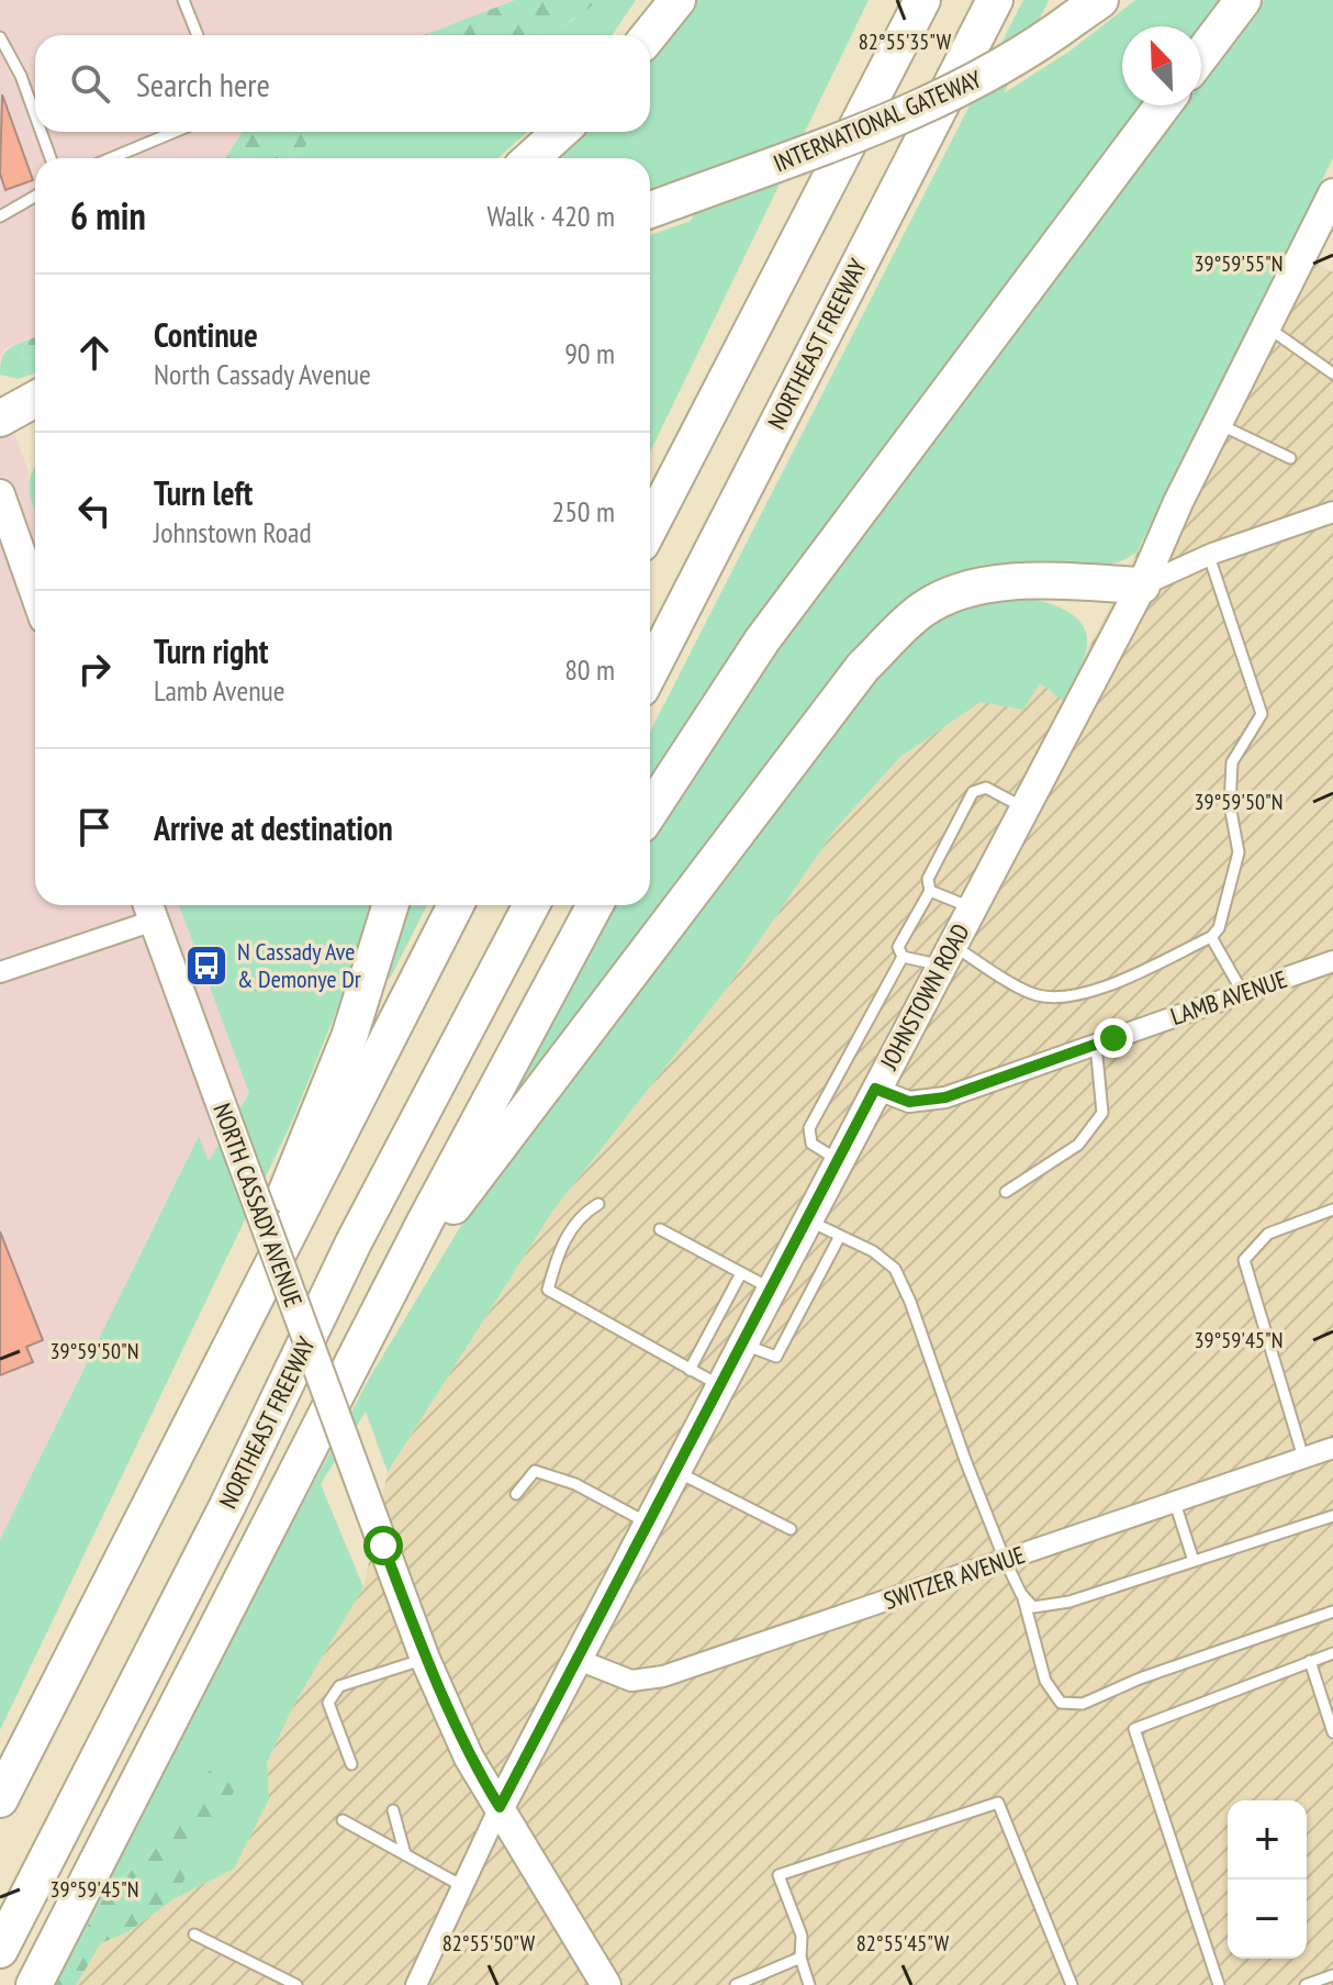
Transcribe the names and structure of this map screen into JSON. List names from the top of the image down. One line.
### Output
{"streets":{"highway":["INTERNATIONAL GATEWAY","NORTHEAST FREEWAY"],"main road":["JOHNSTOWN ROAD","NORTH CASSADY AVENUE"],"street":["LAMB AVENUE","SWITZER AVENUE"]},"crossings":[["JOHNSTOWN ROAD","LAMB AVENUE"],["JOHNSTOWN ROAD","NORTH CASSADY AVENUE"],["JOHNSTOWN ROAD","SWITZER AVENUE"]],"places":{"bus stop":["N Cassady Ave & Demonye Dr"]},"north":"top left","page":{"search":"Search here","heading":["6 min","Walk · 420 m"],"list":[["Continue","North Cassady Avenue","90 m"],["Turn left","Johnstown Road","250 m"],["Turn right","Lamb Avenue","80 m"],"Arrive at destination"],"map_buttons":["+","−"]},"coordinates":["82°55'35\"W","39°59'55\"N","39°59'50\"N","39°59'45\"N","82°55'50\"W","82°55'45\"W"]}
